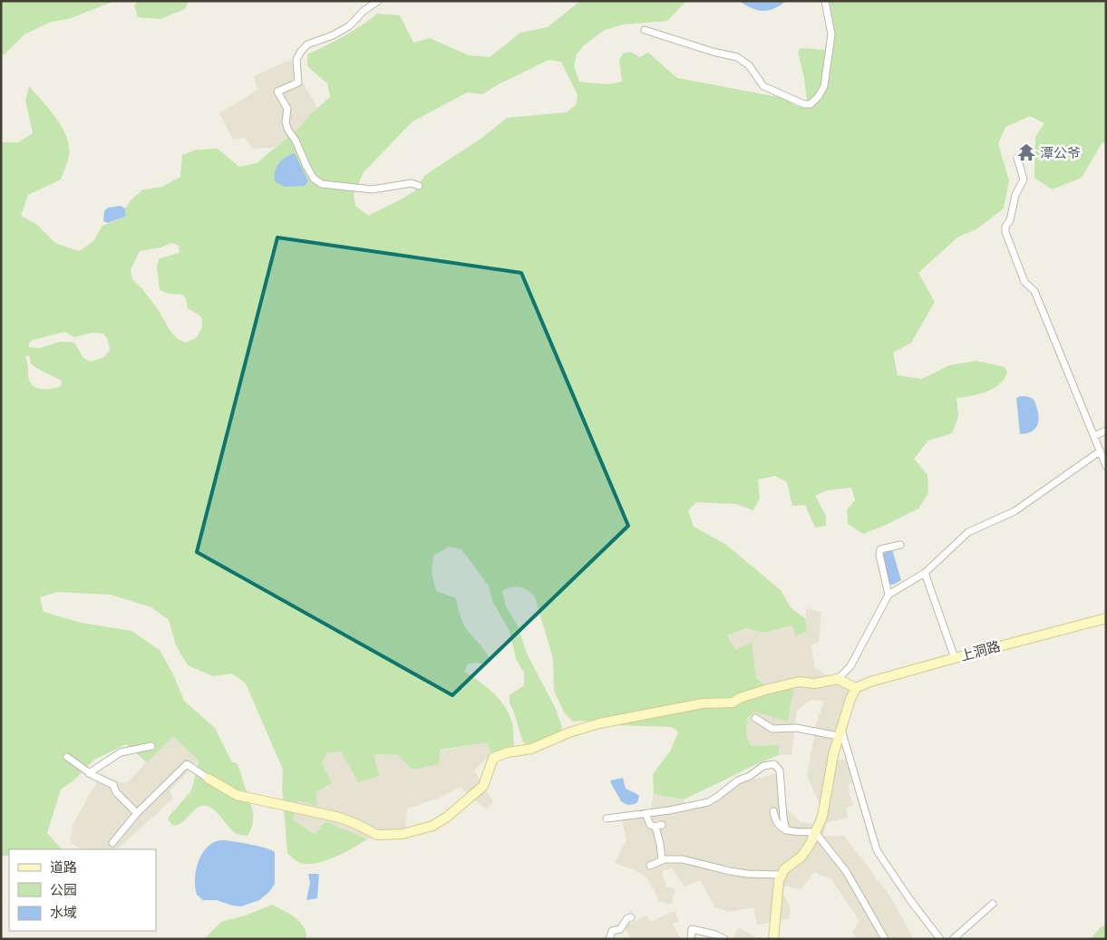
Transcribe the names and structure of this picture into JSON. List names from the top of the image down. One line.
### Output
{"streets":{"street":["上洞路"]},"places":{"temple":["潭公爷"]},"legend":["道路","公园","水域"]}
